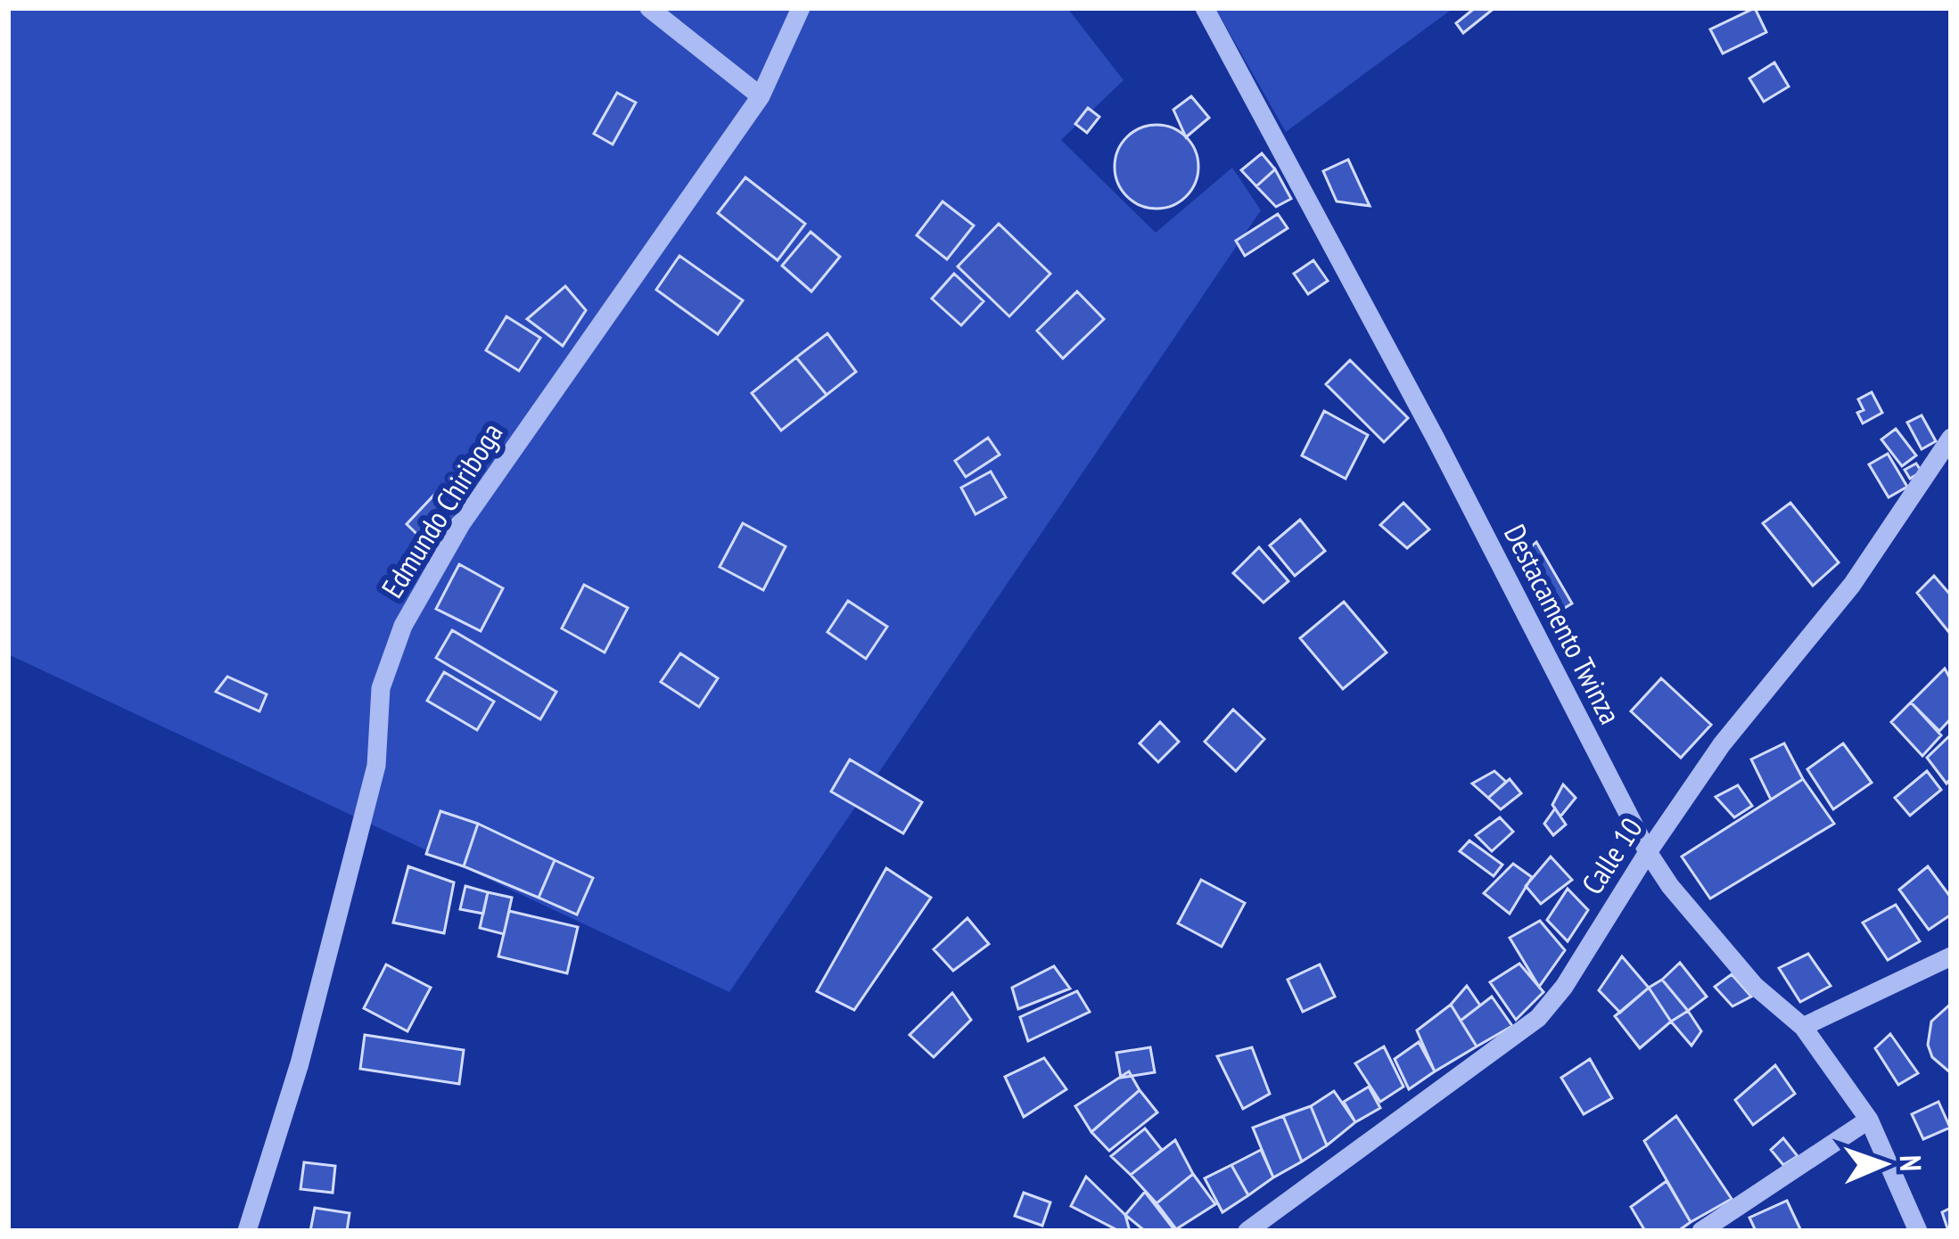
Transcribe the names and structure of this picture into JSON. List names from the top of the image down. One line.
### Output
{"streets":{"street":["Edmundo Chiriboga","Destacamento Twinza","Calle 10"]},"crossings":[["Destacamento Twinza","Calle 10"]],"north":"right"}
